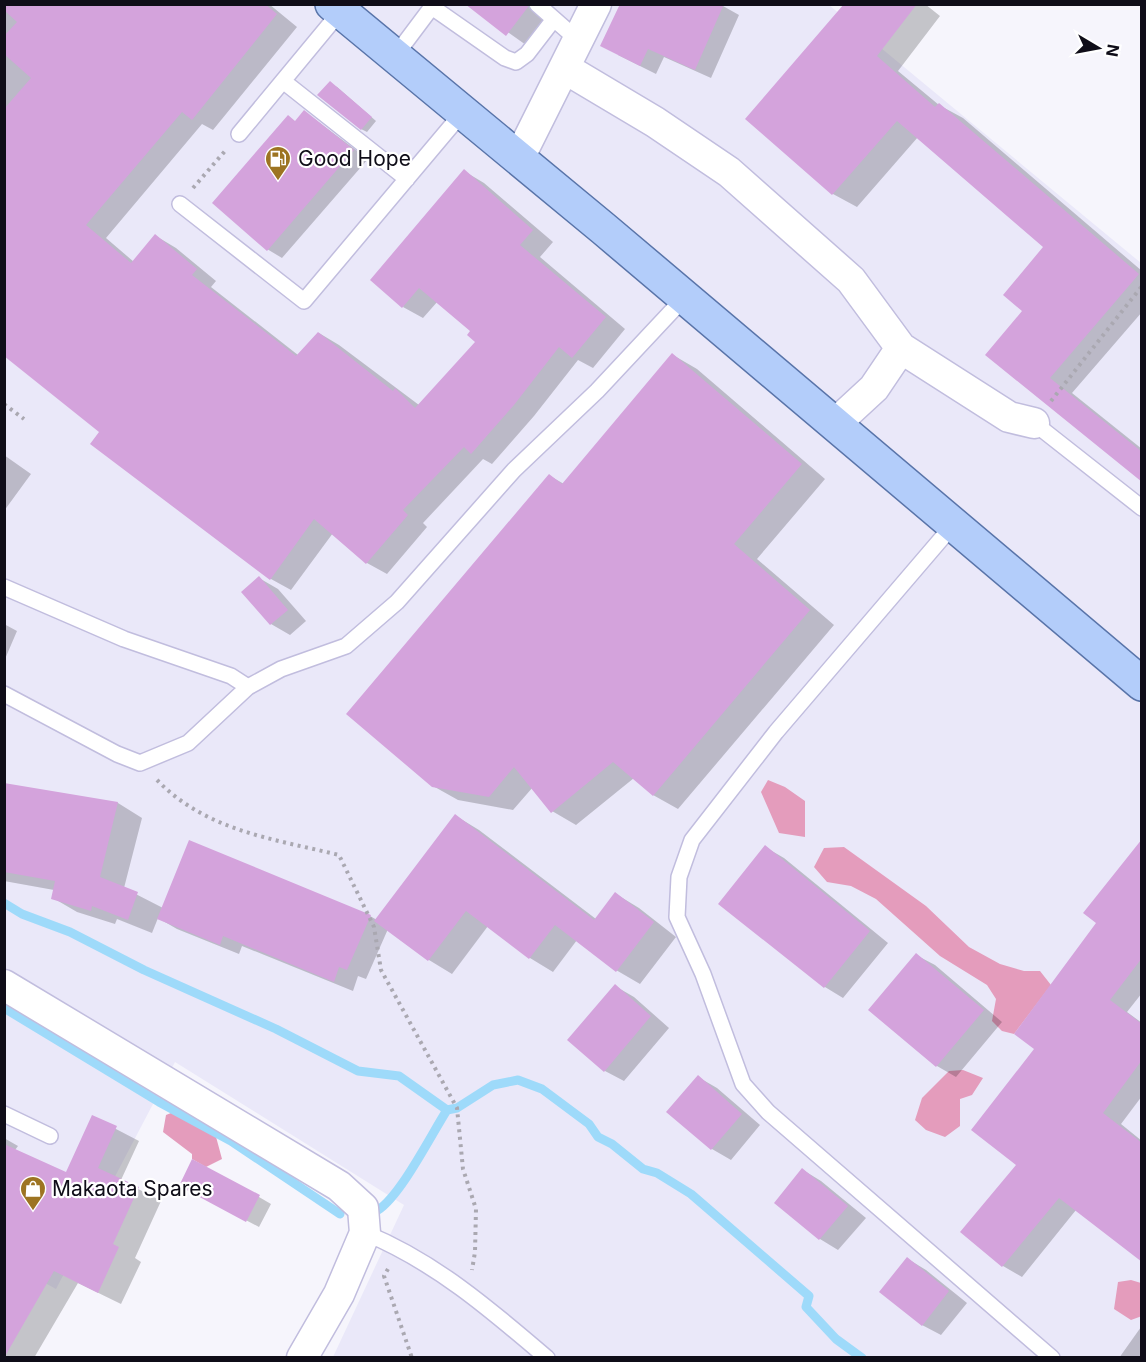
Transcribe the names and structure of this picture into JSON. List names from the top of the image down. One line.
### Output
{"places":{"fuel station":["Good Hope"],"shop":["Makaota Spares"]},"north":"right"}
